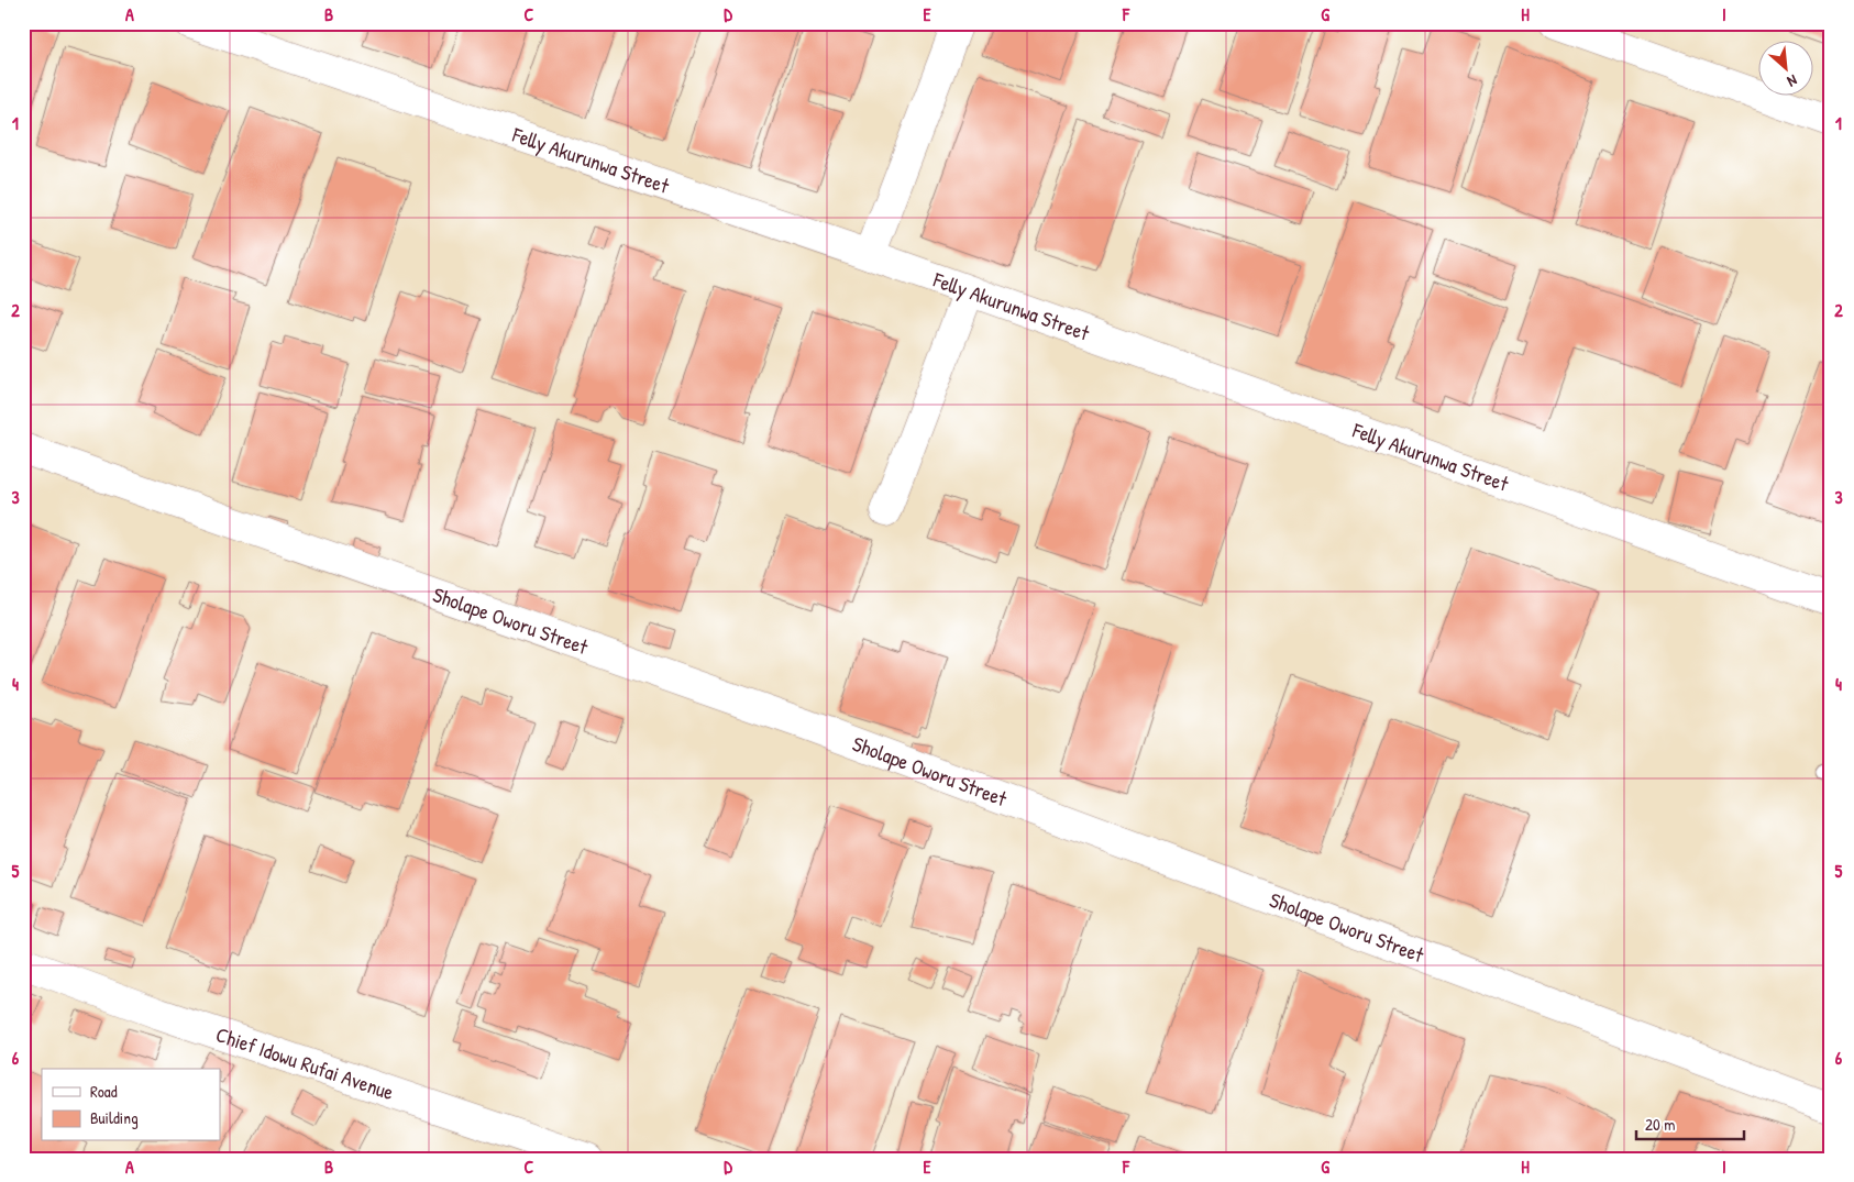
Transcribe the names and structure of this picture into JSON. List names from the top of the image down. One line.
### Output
{"streets":{"street":["Felly Akurunwa Street","Sholape Oworu Street","Chief Idowu Rufai Avenue"]},"legend":["Road","Building"],"scale_bar":"20 m","north":"bottom right","grid":{"columns":["A","B","C","D","E","F","G","H","I"],"rows":["1","2","3","4","5","6"]}}
